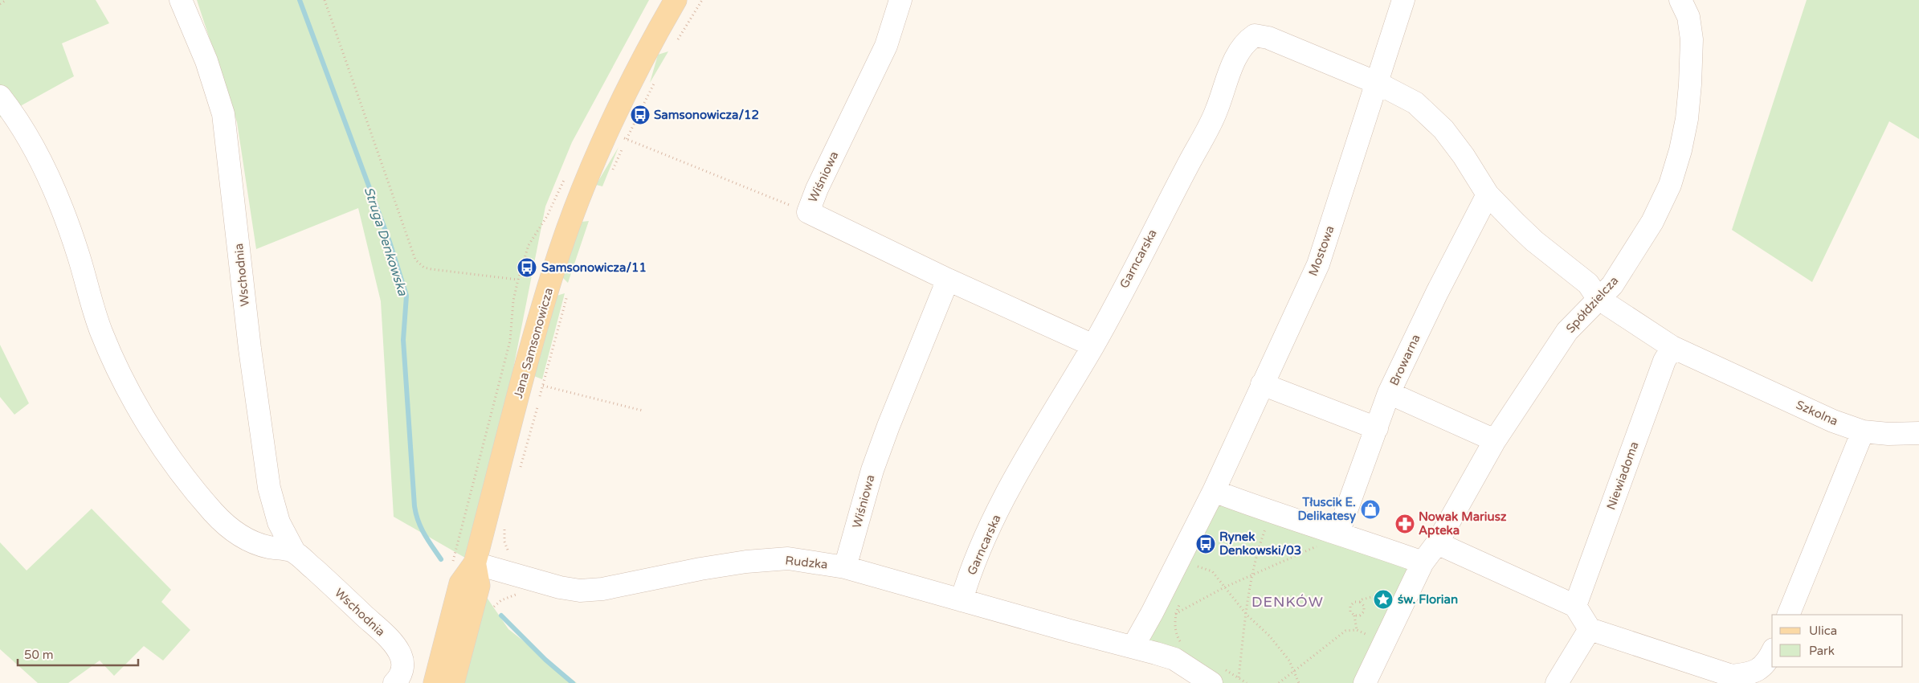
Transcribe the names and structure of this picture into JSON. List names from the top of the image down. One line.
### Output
{"streets":{"main road":["Jana Samsonowicza"],"street":["Wiśniowa","Mostowa","Garncarska","Wschodnia","Spółdzielcza","Browarna","Szkolna","Niewiadoma","Rudzka"]},"crossings":[["Wiśniowa","Garncarska"],["Wiśniowa","Rudzka"],["Mostowa","Garncarska"],["Mostowa","Rudzka"],["Garncarska","Rudzka"],["Spółdzielcza","Szkolna"],["Jana Samsonowicza","Rudzka"],["Szkolna","Niewiadoma"]],"districts":["DENKÓW"],"water":["Struga Denkowska"],"places":{"bus stop":["Samsonowicza/12","Samsonowicza/11","Rynek Denkowski/03"],"shop":["Tłuscik E. Delikatesy"],"pharmacy":["Nowak Mariusz Apteka"],"place":["św. Florian"]},"legend":["Ulica","Park"],"scale_bar":"50 m"}
